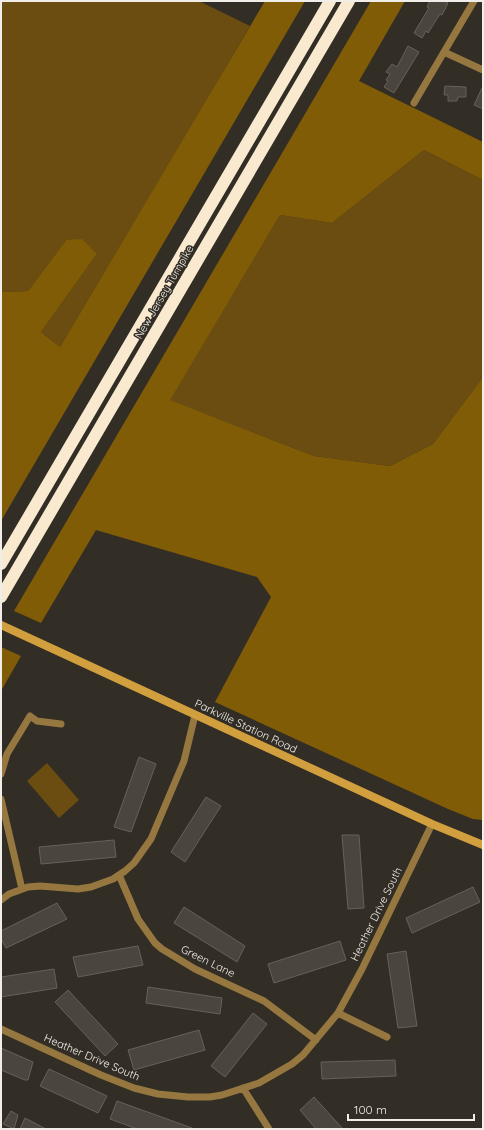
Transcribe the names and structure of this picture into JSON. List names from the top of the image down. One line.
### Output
{"streets":{"highway":["New Jersey Turnpike"],"main road":["Parkville Station Road"],"street":["Heather Drive South","Green Lane"]},"crossings":[["Parkville Station Road","Heather Drive South"],["Heather Drive South","Green Lane"]],"scale_bar":"100 m"}
